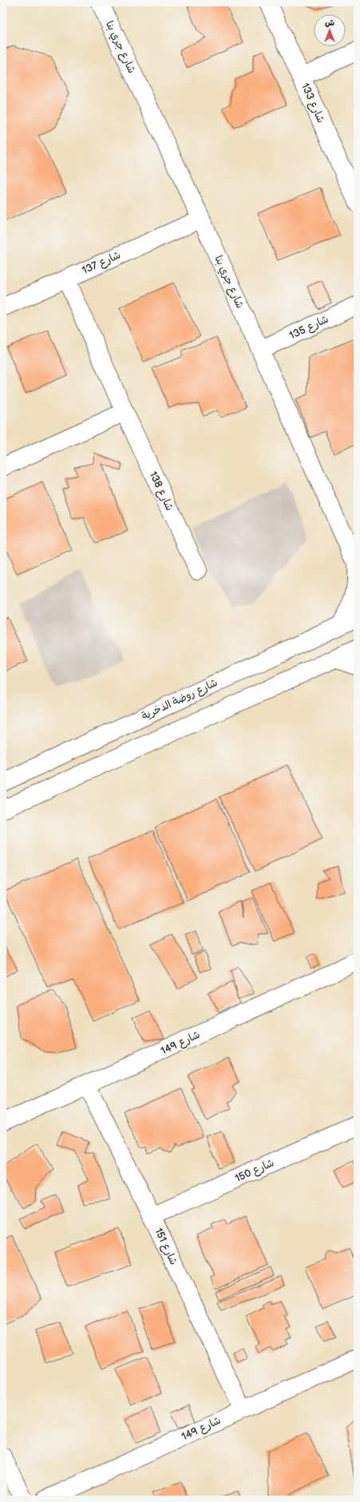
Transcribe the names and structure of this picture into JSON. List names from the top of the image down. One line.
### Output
{"streets":{"street":["شارع جري بنا","شارع 133","شارع 137","شارع 135","شارع 138","شارع روضة الذخرية","شارع 149","شارع 150","شارع 151"]},"crossings":[["شارع جري بنا","شارع 137"],["شارع جري بنا","شارع 135"],["شارع جري بنا","شارع روضة الذخرية"],["شارع 137","شارع 138"],["شارع 149","شارع 151"],["شارع 150","شارع 151"]],"north":"top"}
